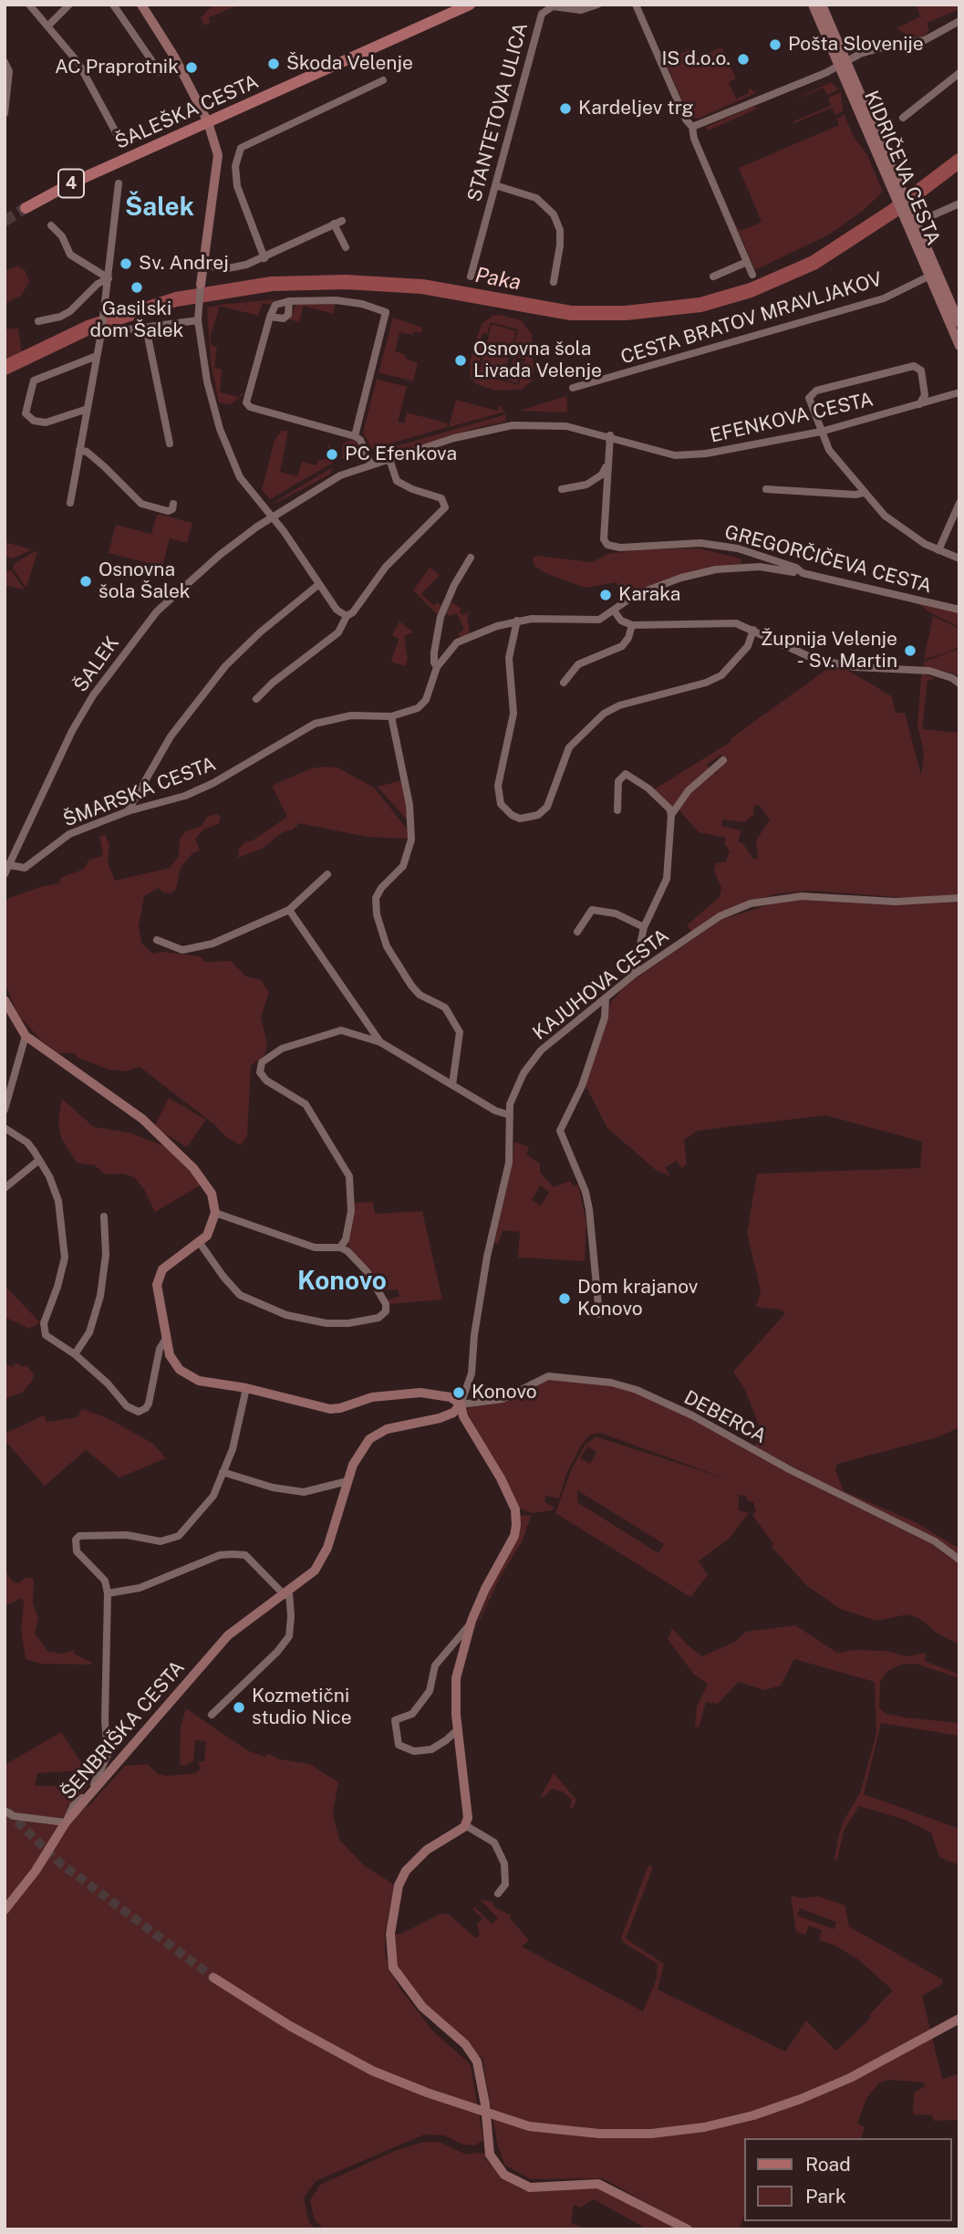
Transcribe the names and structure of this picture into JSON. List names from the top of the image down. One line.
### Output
{"streets":{"main road":["ŠALEŠKA CESTA","4"],"street":["STANTETOVA ULICA","KIDRIČEVA CESTA","CESTA BRATOV MRAVLJAKOV","EFENKOVA CESTA","GREGORČIČEVA CESTA","ŠALEK","ŠMARSKA CESTA","KAJUHOVA CESTA","DEBERCA","ŠENBRIŠKA CESTA"]},"crossings":[["KIDRIČEVA CESTA","CESTA BRATOV MRAVLJAKOV"],["EFENKOVA CESTA","GREGORČIČEVA CESTA"],["EFENKOVA CESTA","ŠALEK"],["GREGORČIČEVA CESTA","ŠMARSKA CESTA"],["ŠALEK","ŠMARSKA CESTA"],["KAJUHOVA CESTA","DEBERCA"],["KAJUHOVA CESTA","ŠENBRIŠKA CESTA"],["DEBERCA","ŠENBRIŠKA CESTA"]],"districts":["Šalek","Konovo"],"water":["Paka"],"places":["Pošta Slovenije","IS d.o.o.","Škoda Velenje","AC Praprotnik","Kardeljev trg","Sv. Andrej","Gasilski dom Šalek","Osnovna šola Livada Velenje","PC Efenkova","Osnovna šola Šalek","Karaka","Župnija Velenje - Sv. Martin","Dom krajanov Konovo","Konovo","Kozmetični studio Nice"],"legend":["Road","Park"]}
